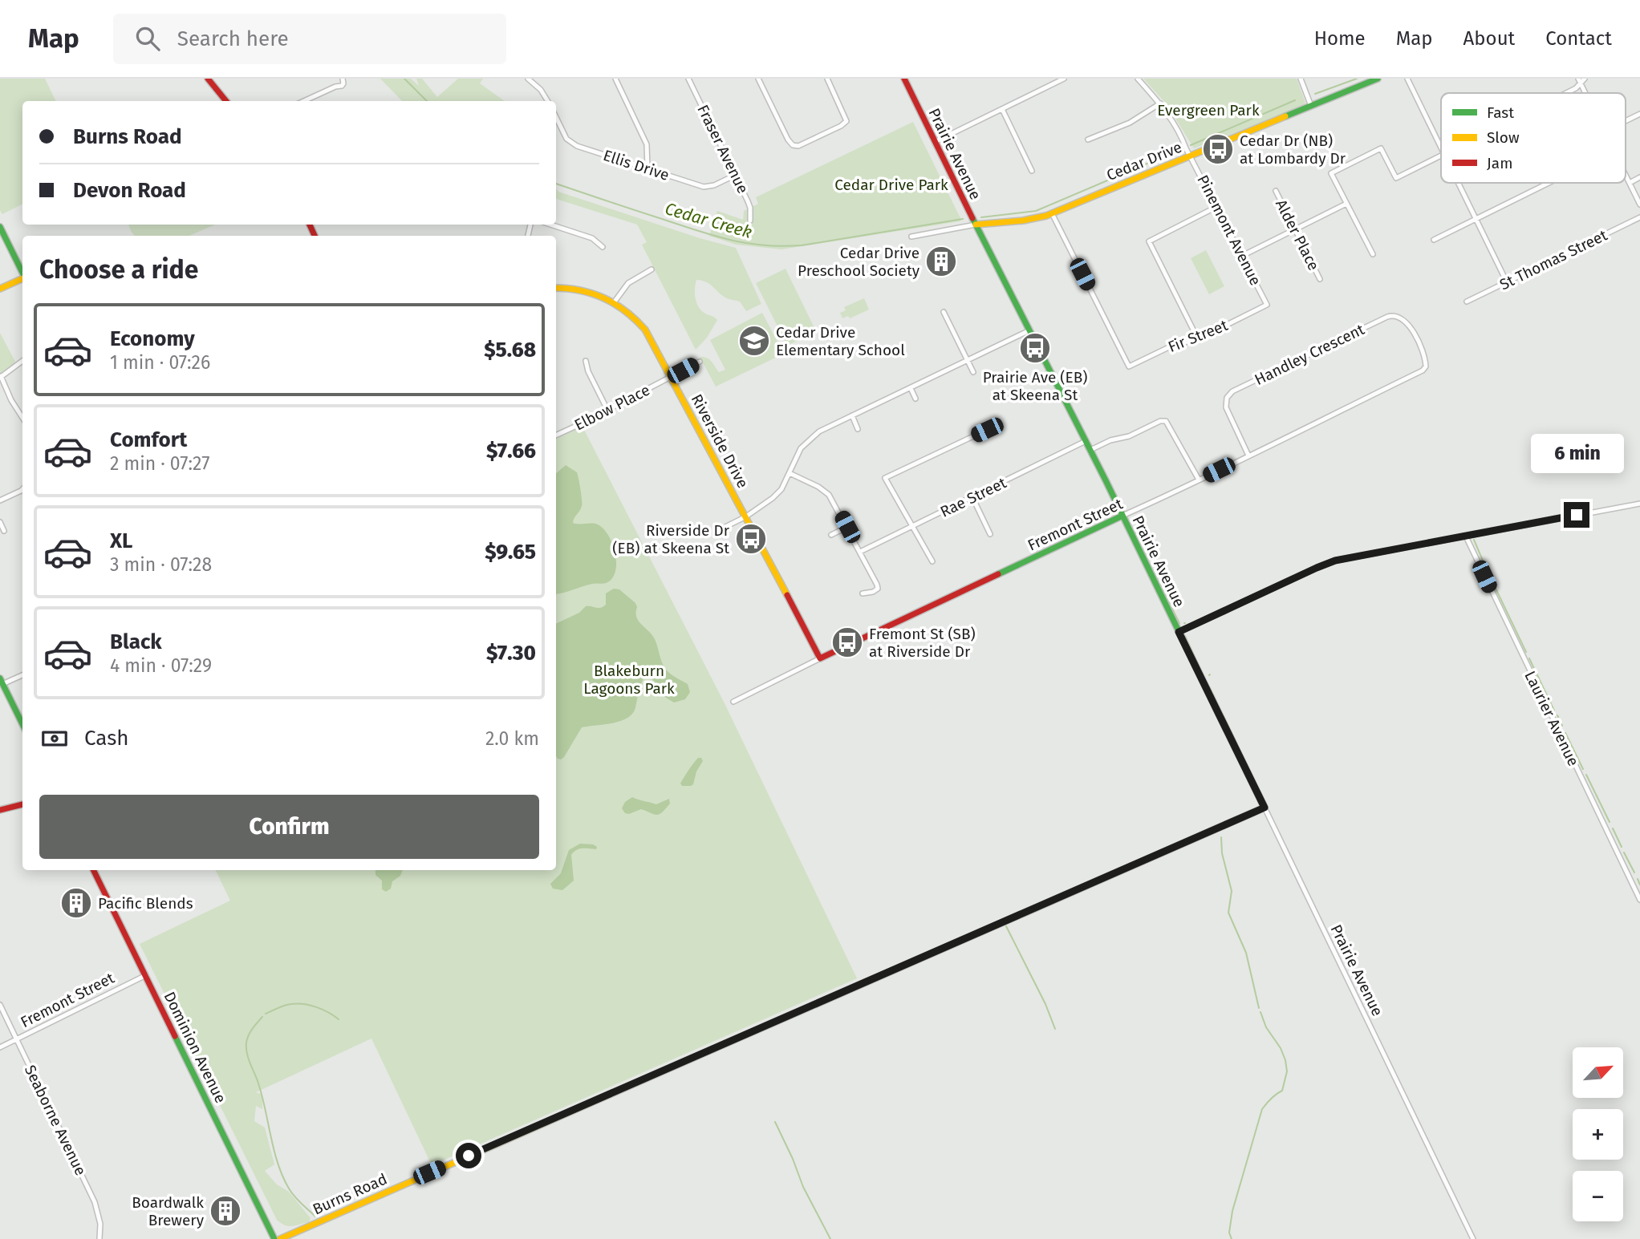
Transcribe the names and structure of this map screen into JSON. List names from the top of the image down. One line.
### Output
{"streets":{"street":["Fraser Avenue","Prairie Avenue","Cedar Drive","Ellis Drive","Pinemont Avenue","Alder Place","St Thomas Street","Fir Street","Handley Crescent","Elbow Place","Riverside Drive","Rae Street","Fremont Street","Laurier Avenue","Dominion Avenue","Seaborne Avenue","Burns Road"]},"crossings":[["Fraser Avenue","Ellis Drive"],["Prairie Avenue","Cedar Drive"],["Prairie Avenue","Rae Street"],["Prairie Avenue","Fremont Street"],["Prairie Avenue","Burns Road"],["Cedar Drive","Pinemont Avenue"],["Cedar Drive","Fir Street"],["Pinemont Avenue","Fir Street"],["Handley Crescent","Fremont Street"],["Elbow Place","Riverside Drive"],["Riverside Drive","Fremont Street"],["Fremont Street","Dominion Avenue"],["Fremont Street","Seaborne Avenue"]],"water":["Cedar Creek"],"parks":["Evergreen Park","Cedar Drive Park","Blakeburn Lagoons Park"],"places":{"bus stop":["Cedar Dr (NB) at Lombardy Dr","Prairie Ave (EB) at Skeena St","Riverside Dr (EB) at Skeena St","Fremont St (SB) at Riverside Dr"],"building":["Cedar Drive Preschool Society","Pacific Blends","Boardwalk Brewery"],"school or university":["Cedar Drive Elementary School"]},"legend":["Fast","Slow","Jam"],"north":"top right","page":{"header":"Map","search":"Search here","nav":["Home","Map","About","Contact"],"banner":["Burns Road","Devon Road"],"heading":"Choose a ride","list":[{"name":"Economy","note":"1 min · 07:26","value":"$5.68"},{"name":"Comfort","note":"2 min · 07:27","value":"$7.66"},{"name":"XL","note":"3 min · 07:28","value":"$9.65"},{"name":"Black","note":"4 min · 07:29","value":"$7.30"}],"bubble":"6 min","pay":["Cash","2.0 km"],"buttons":"Confirm","map_buttons":["+","−"]}}
